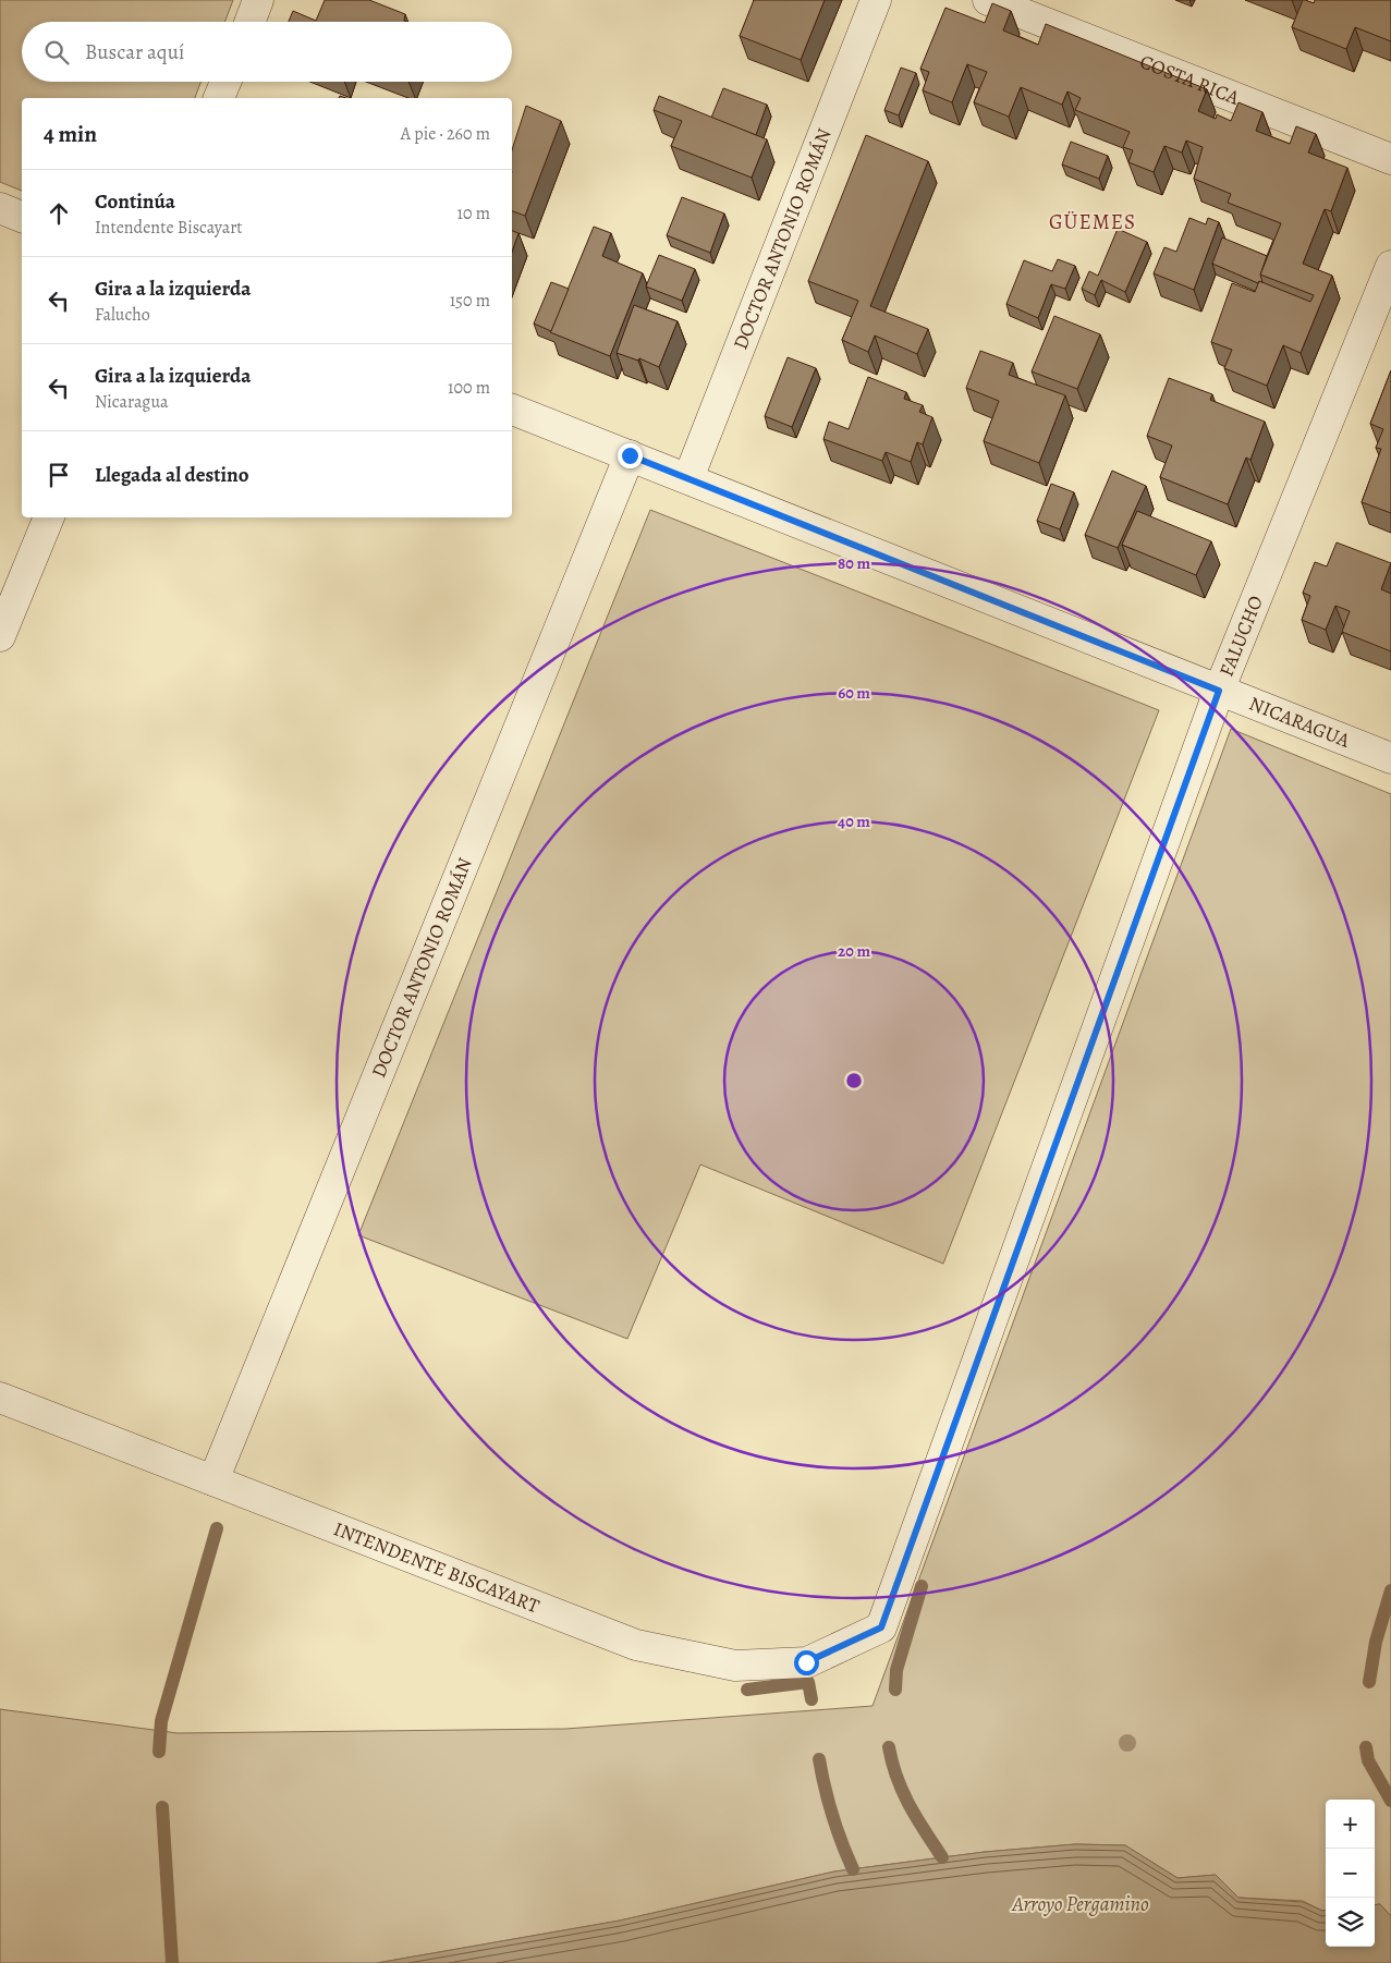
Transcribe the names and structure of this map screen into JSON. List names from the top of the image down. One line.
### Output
{"streets":{"street":["COSTA RICA","DOCTOR ANTONIO ROMÁN","FALUCHO","NICARAGUA","INTENDENTE BISCAYART"]},"crossings":[["DOCTOR ANTONIO ROMÁN","NICARAGUA"],["DOCTOR ANTONIO ROMÁN","INTENDENTE BISCAYART"],["FALUCHO","NICARAGUA"],["FALUCHO","INTENDENTE BISCAYART"]],"districts":["GÜEMES"],"water":["Arroyo Pergamino"],"page":{"search":"Buscar aquí","heading":["4 min","A pie · 260 m"],"list":[["Continúa","Intendente Biscayart","10 m"],["Gira a la izquierda","Falucho","150 m"],["Gira a la izquierda","Nicaragua","100 m"],"Llegada al destino"],"map_buttons":["+","−"]},"rings":["80 m","60 m","40 m","20 m"]}
